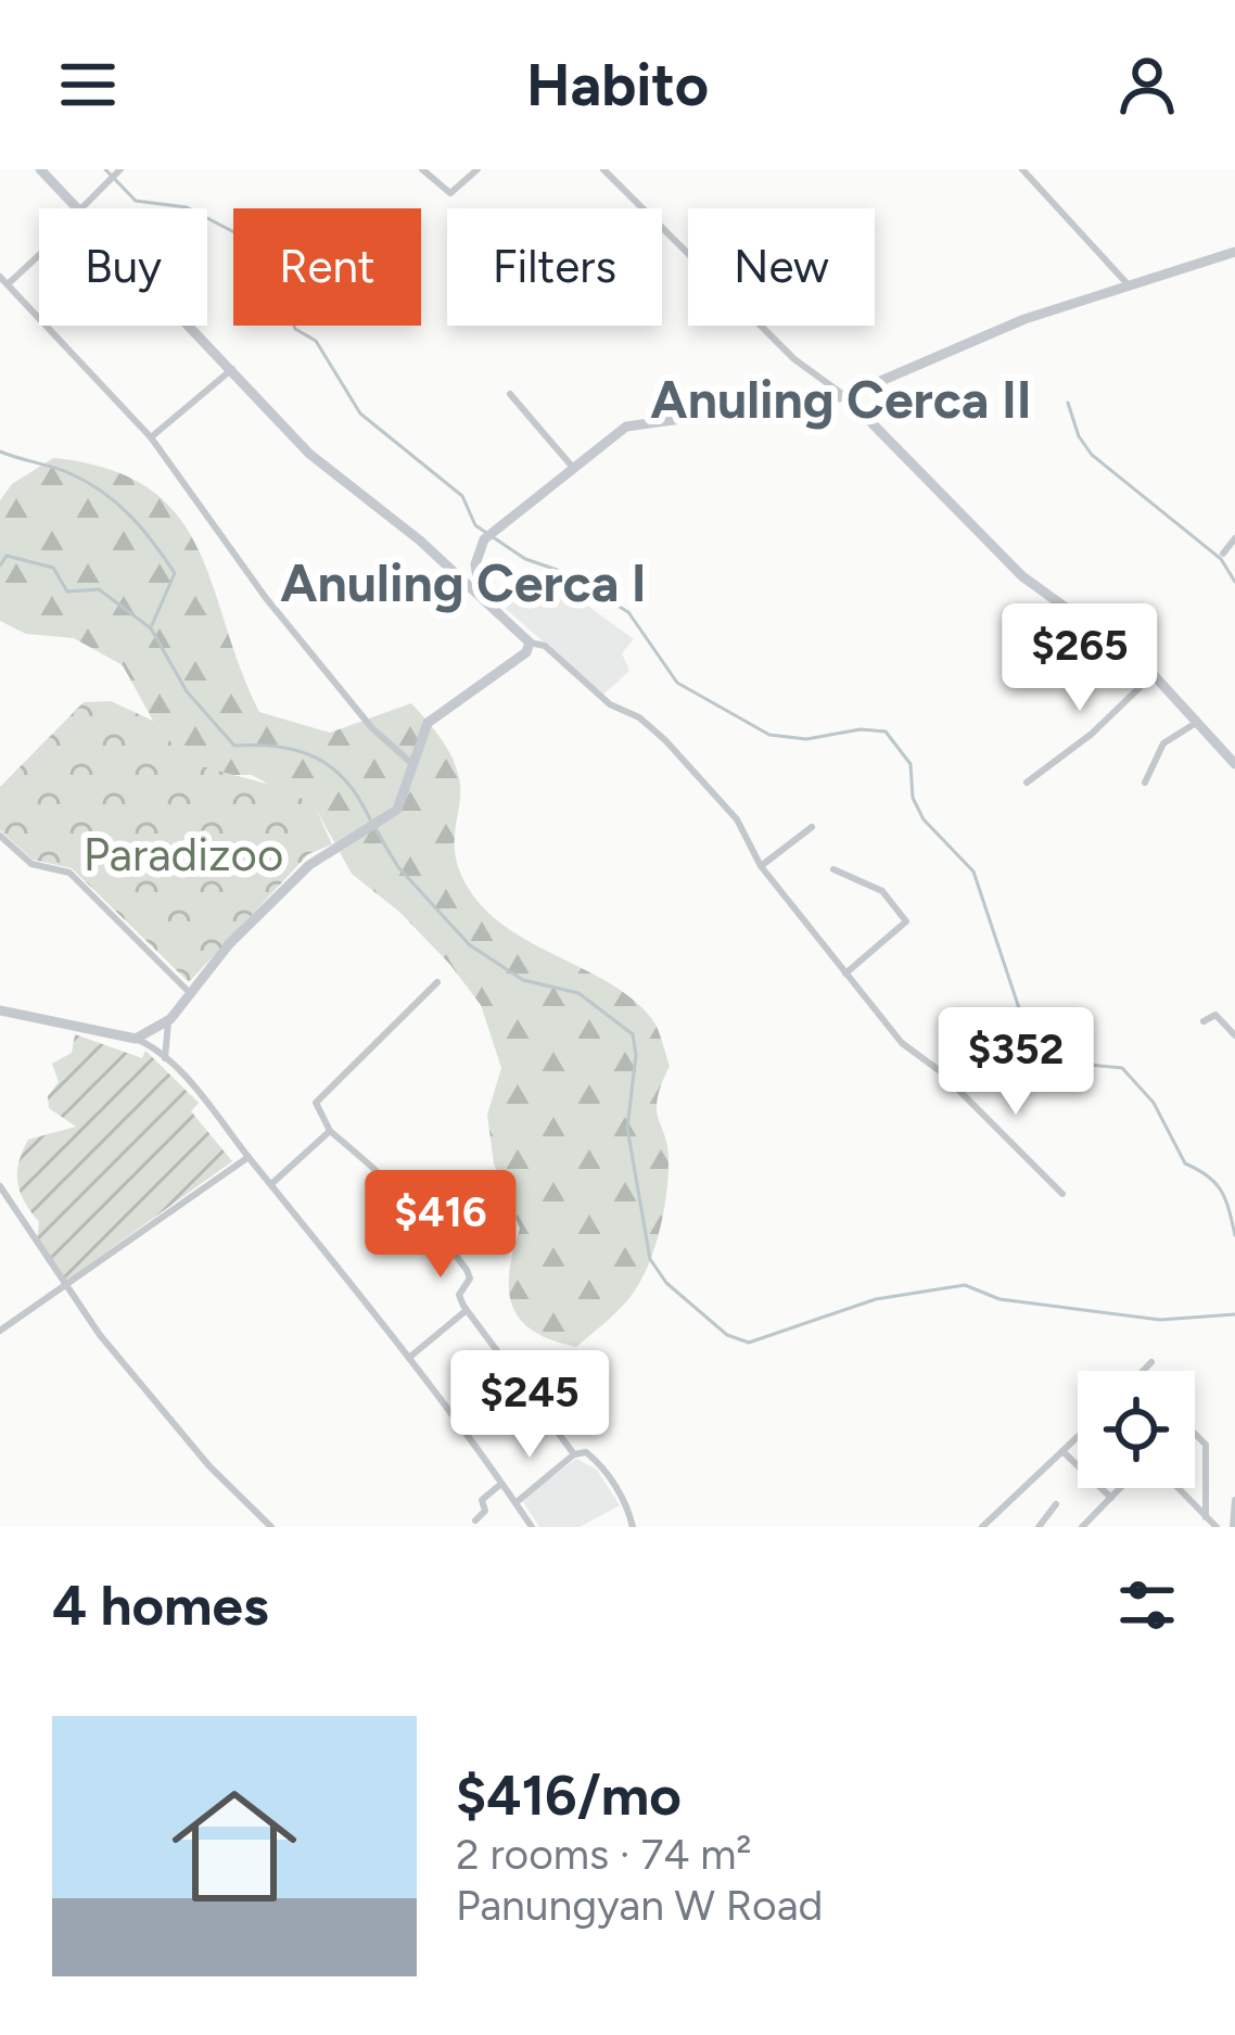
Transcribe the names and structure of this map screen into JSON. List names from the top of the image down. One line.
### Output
{"districts":["Anuling Cerca II","Anuling Cerca I"],"parks":["Paradizoo"],"page":{"header":"Habito","chip":["Buy","Rent","Filters","New"],"price":["$265","$352","$416","$245"],"heading":"4 homes","list":[{"name":"$416/mo","note":"2 rooms · 74 m² · Panungyan W Road"}]}}
